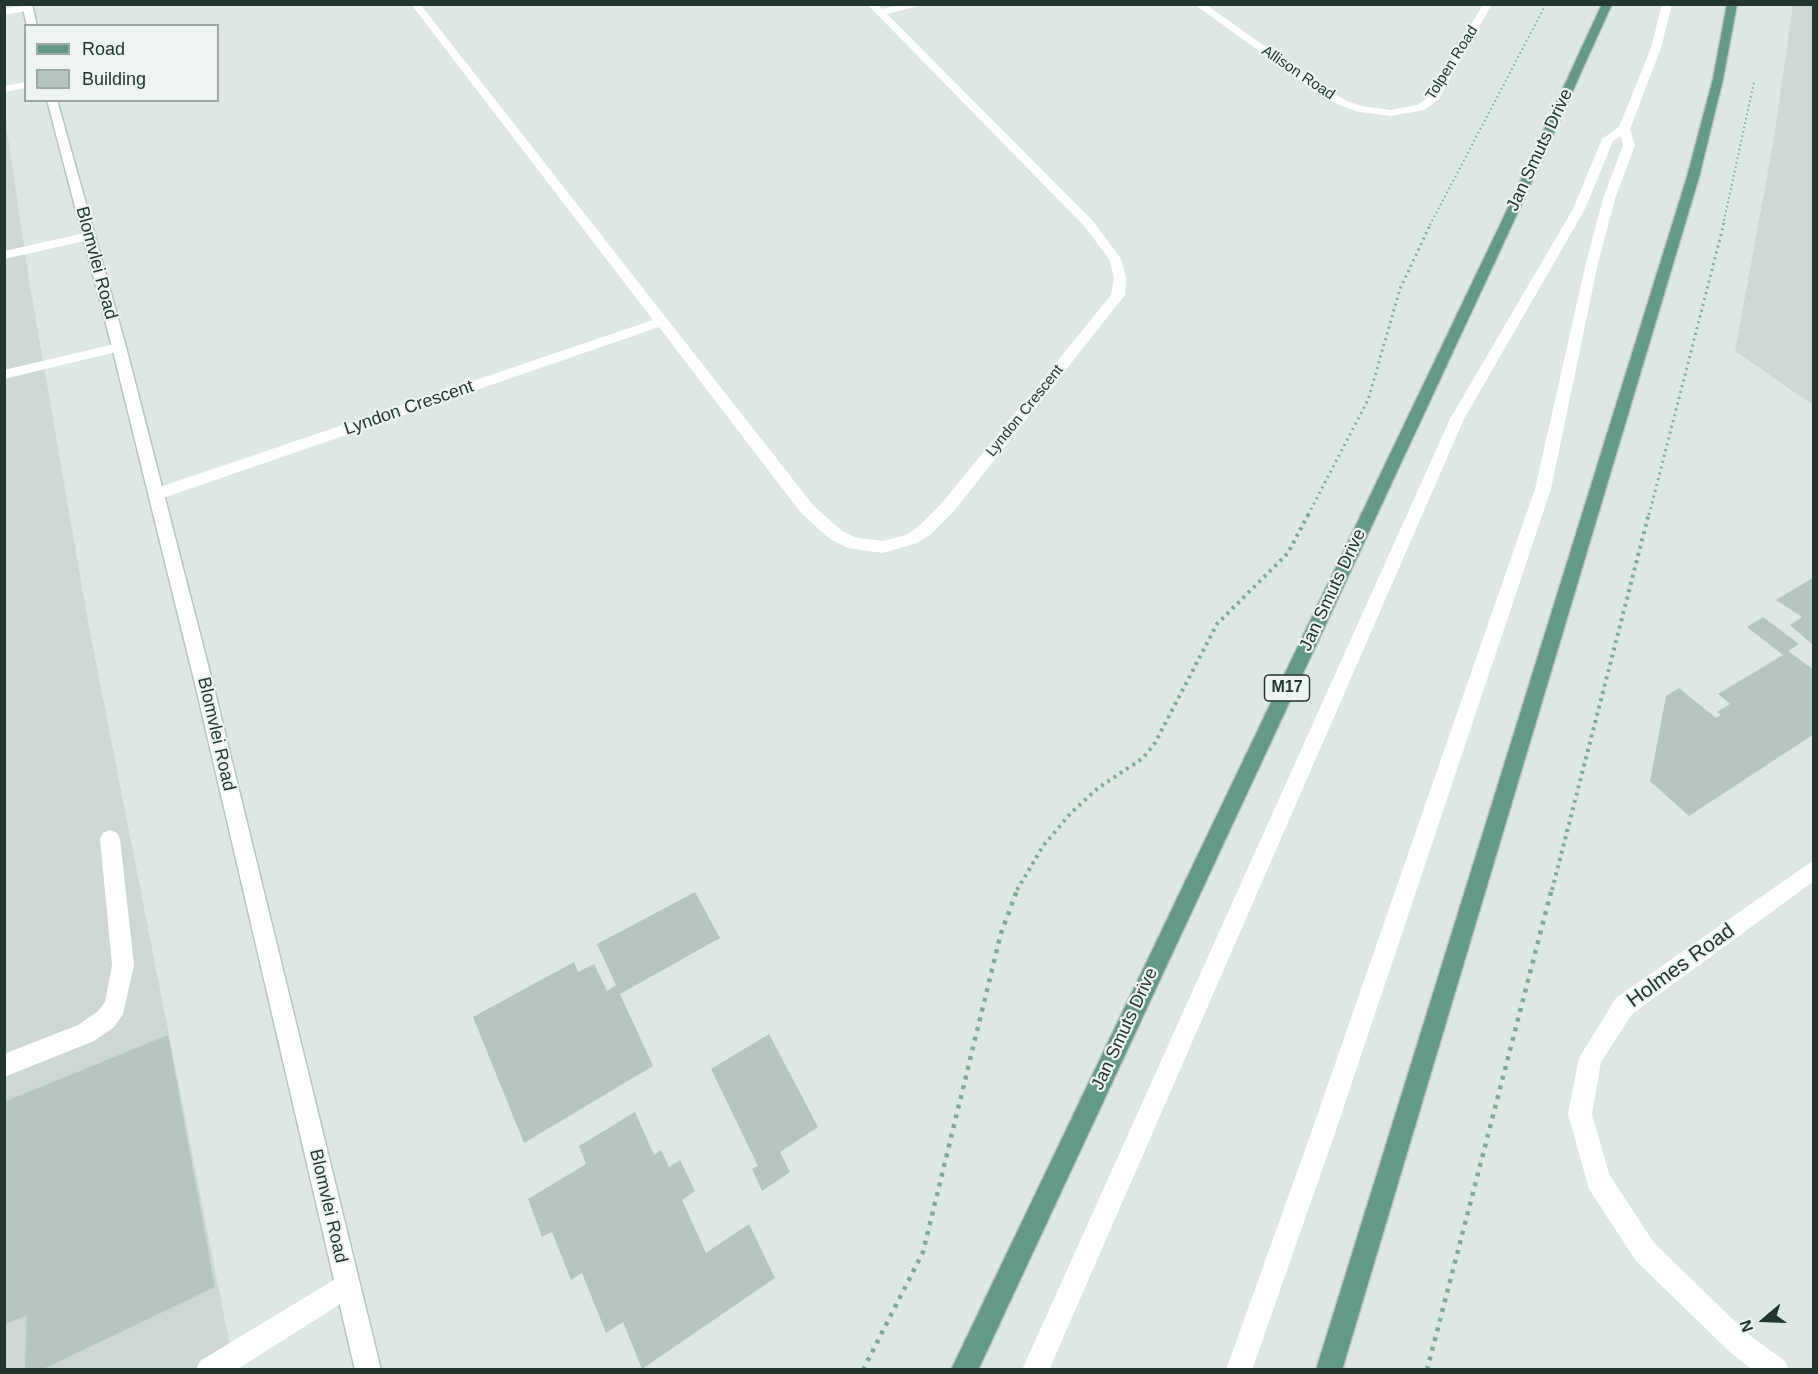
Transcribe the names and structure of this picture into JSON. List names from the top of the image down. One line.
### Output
{"streets":{"main road":["Jan Smuts Drive","M17"],"street":["Tolpen Road","Allison Road","Blomvlei Road","Lyndon Crescent","Holmes Road"]},"crossings":[["Tolpen Road","Allison Road"],["Blomvlei Road","Lyndon Crescent"]],"legend":["Road","Building"],"north":"left"}
